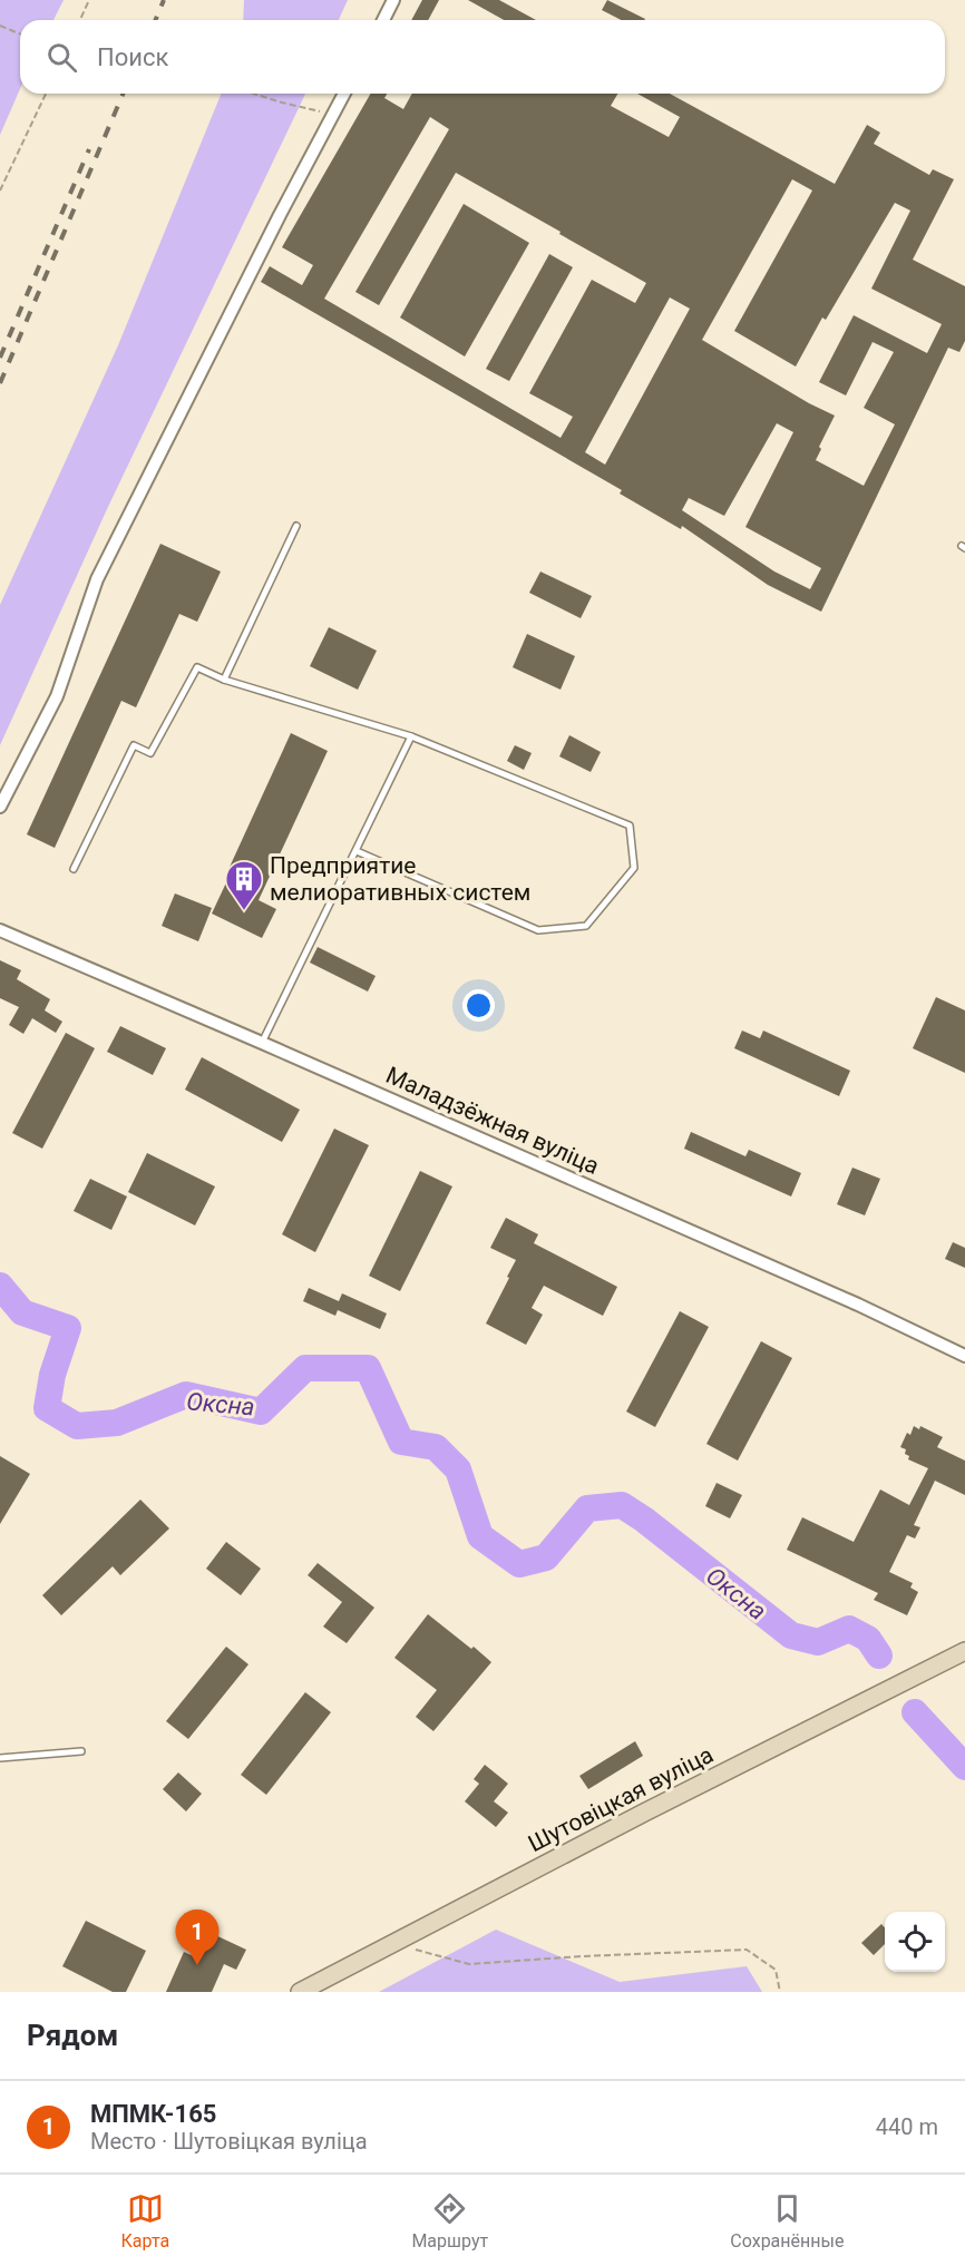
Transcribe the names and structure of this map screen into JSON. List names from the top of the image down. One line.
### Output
{"streets":{"main road":["Шутовіцкая вуліца"],"street":["Маладзёжная вуліца"]},"water":["Оксна"],"places":{"building":["Предприятие мелиоративных систем"]},"page":{"search":"Поиск","pins":"1","heading":"Рядом","list":[{"mark":"1","name":"МПМК-165","note":"Место · Шутовіцкая вуліца","value":"440 m"}],"nav":["Карта","Маршрут","Сохранённые"]}}
